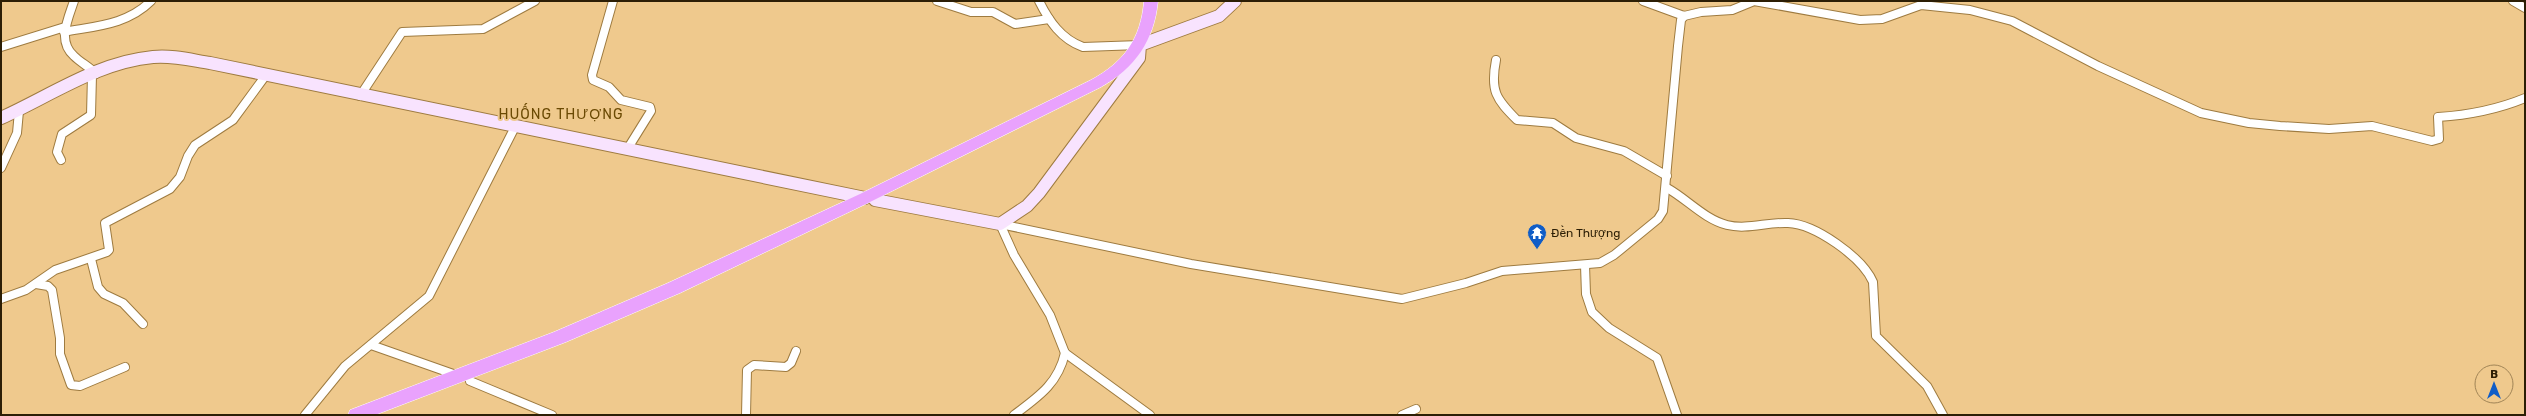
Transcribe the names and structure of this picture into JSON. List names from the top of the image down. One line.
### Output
{"districts":["HUỐNG THƯỢNG"],"places":{"temple":["Đền Thượng"]},"north":"top"}
